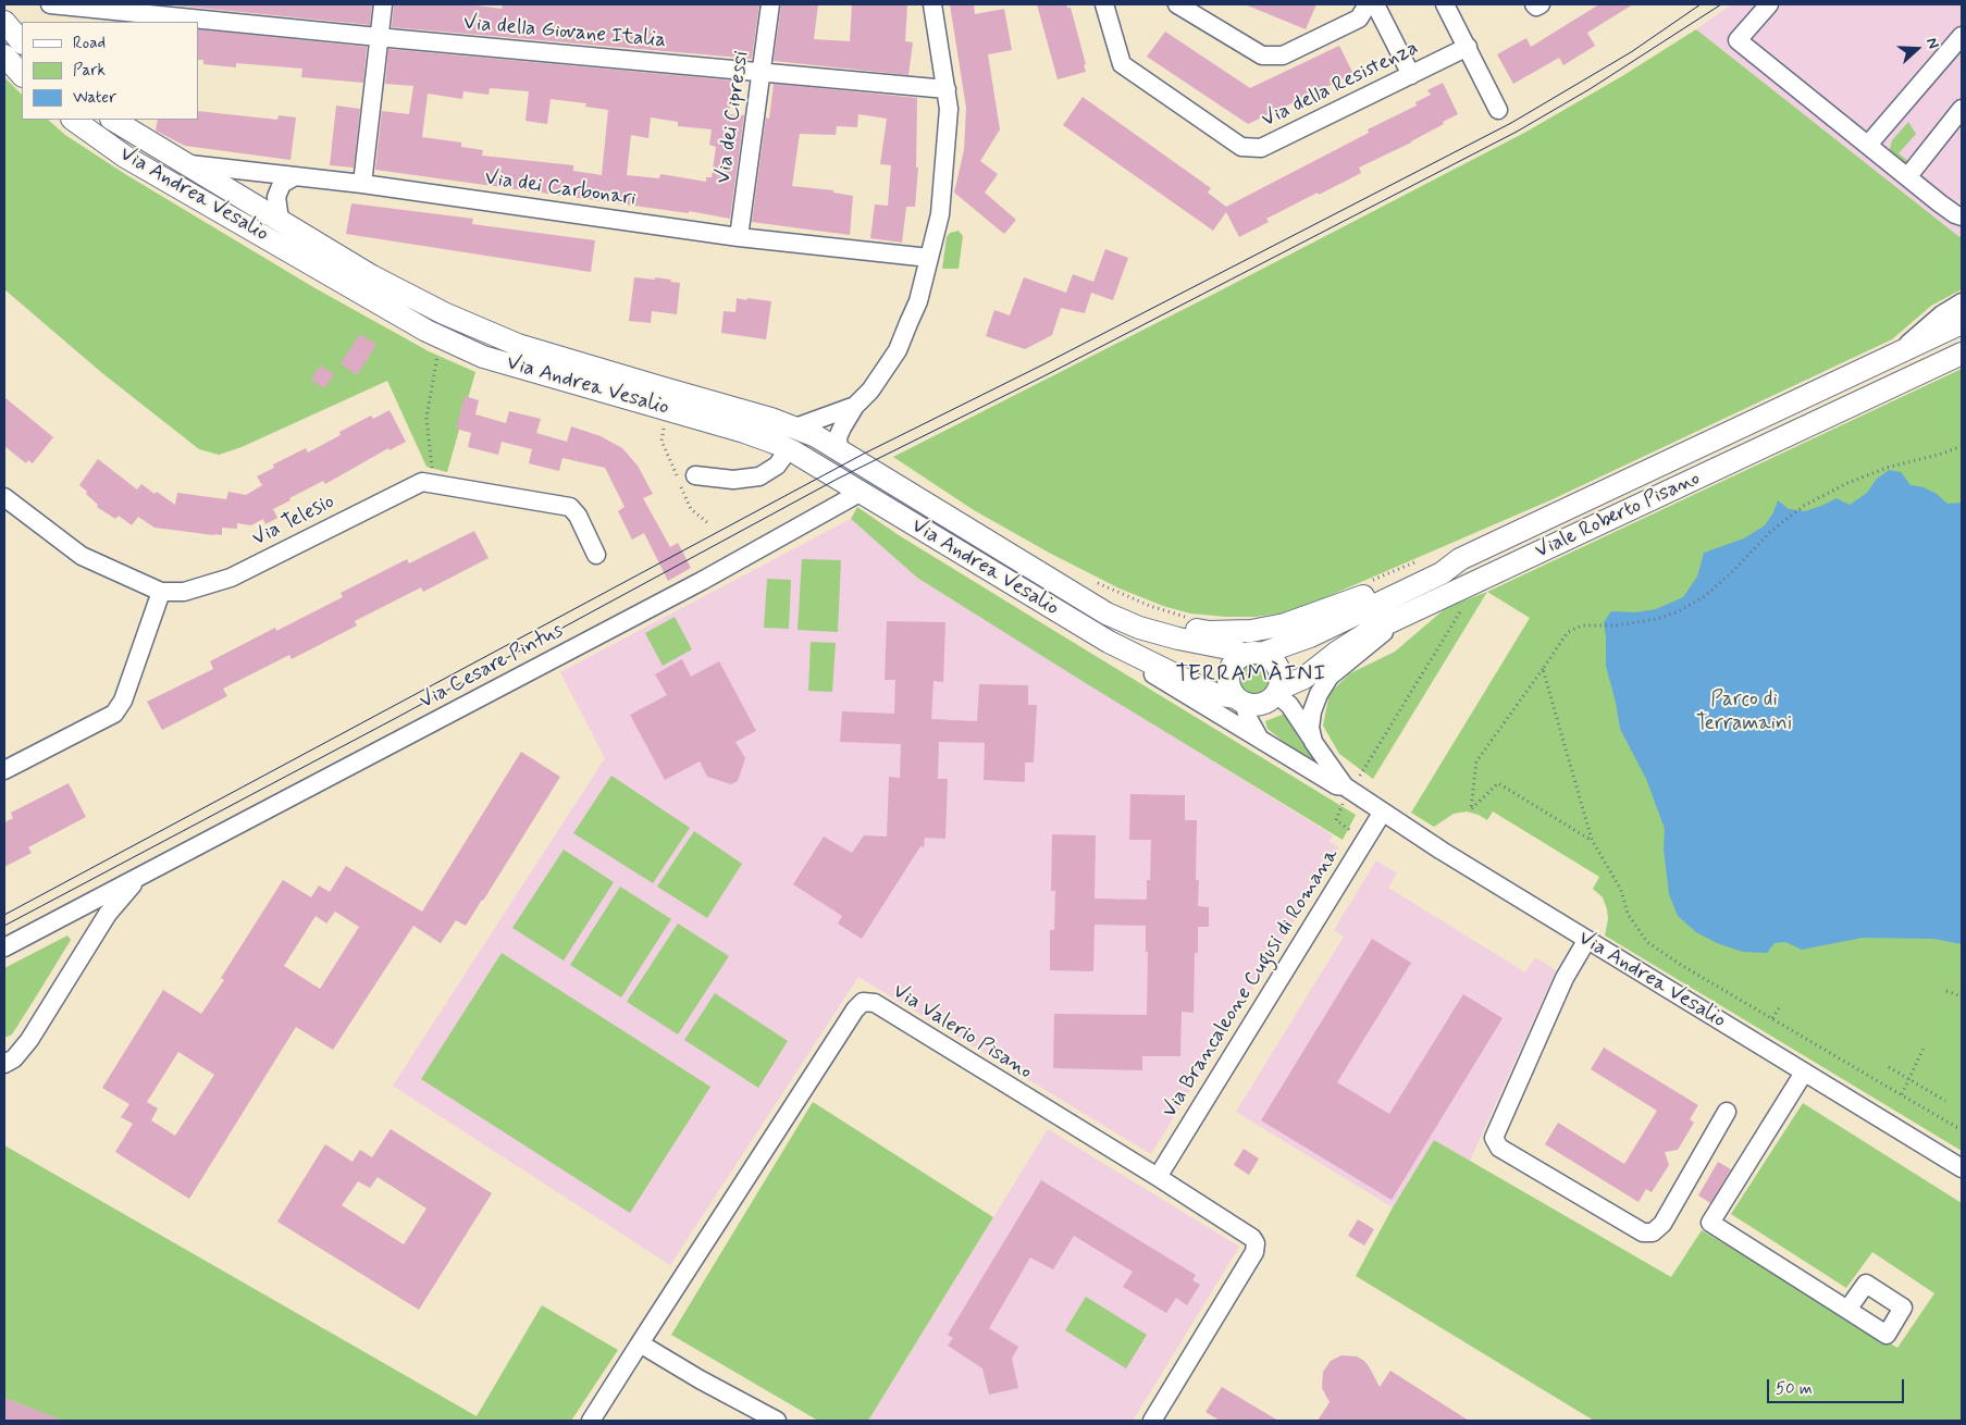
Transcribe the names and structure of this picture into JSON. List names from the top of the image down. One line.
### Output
{"streets":{"main road":["Via Andrea Vesalio","Viale Roberto Pisano"],"street":["Via della Giovane Italia","Via della Resistenza","Via dei Cipressi","Via dei Carbonari","Via Telesio","Via Cesare Pintus","Via Brancaleone Cugusi di Romana","Via Valerio Pisano"]},"crossings":[["Via della Giovane Italia","Via dei Cipressi"],["Via dei Cipressi","Via dei Carbonari"],["Via dei Carbonari","Via Andrea Vesalio"],["Via Andrea Vesalio","Viale Roberto Pisano"],["Via Andrea Vesalio","Via Cesare Pintus"],["Via Andrea Vesalio","Via Brancaleone Cugusi di Romana"],["Via Brancaleone Cugusi di Romana","Via Valerio Pisano"]],"districts":["TERRAMÀINI"],"parks":["Parco di Terramaini"],"legend":["Road","Park","Water"],"scale_bar":"50 m","north":"right"}
